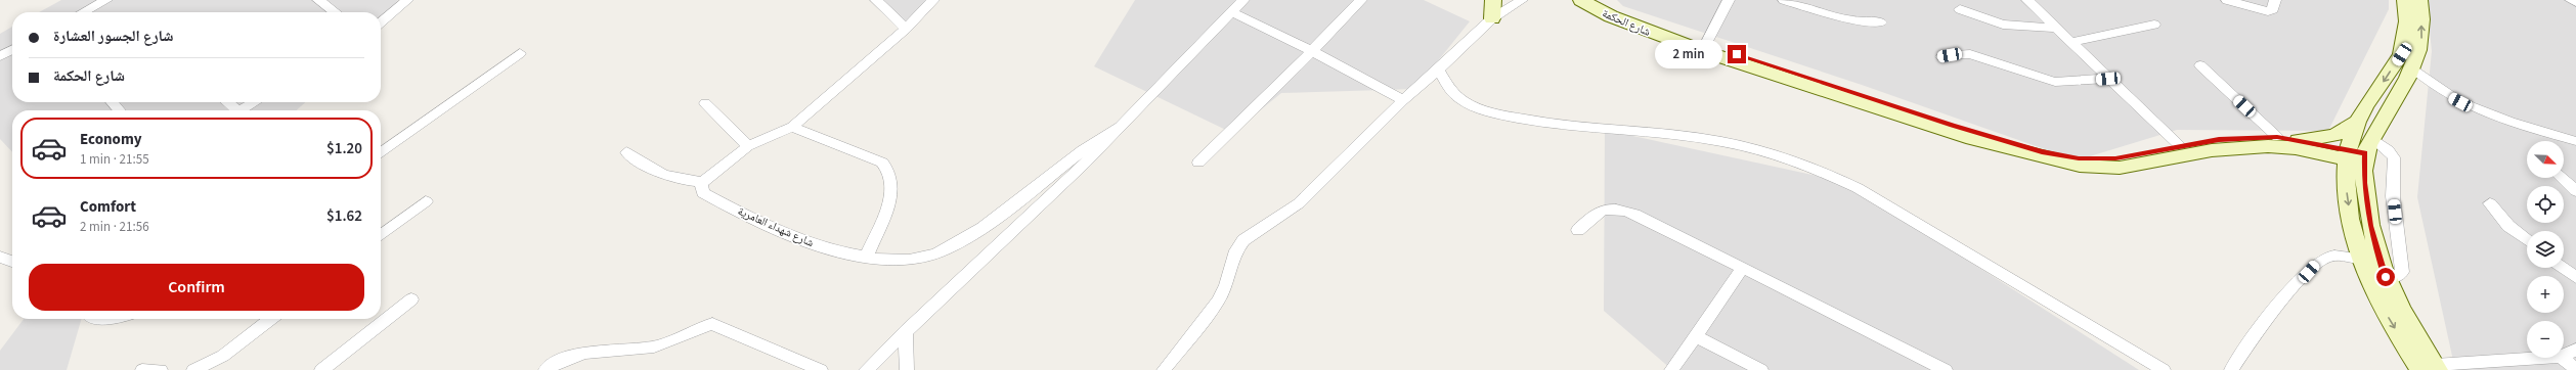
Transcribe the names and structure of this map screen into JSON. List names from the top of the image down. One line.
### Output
{"streets":{"street":["شارع الحكمة","شارع شهداء العامرية"]},"north":"bottom right","page":{"banner":["شارع الجسور العشارة","شارع الحكمة"],"bubble":"2 min","list":[{"name":"Economy","note":"1 min · 21:55","value":"$1.20"},{"name":"Comfort","note":"2 min · 21:56","value":"$1.62"}],"map_buttons":["+","−"],"buttons":"Confirm"}}
